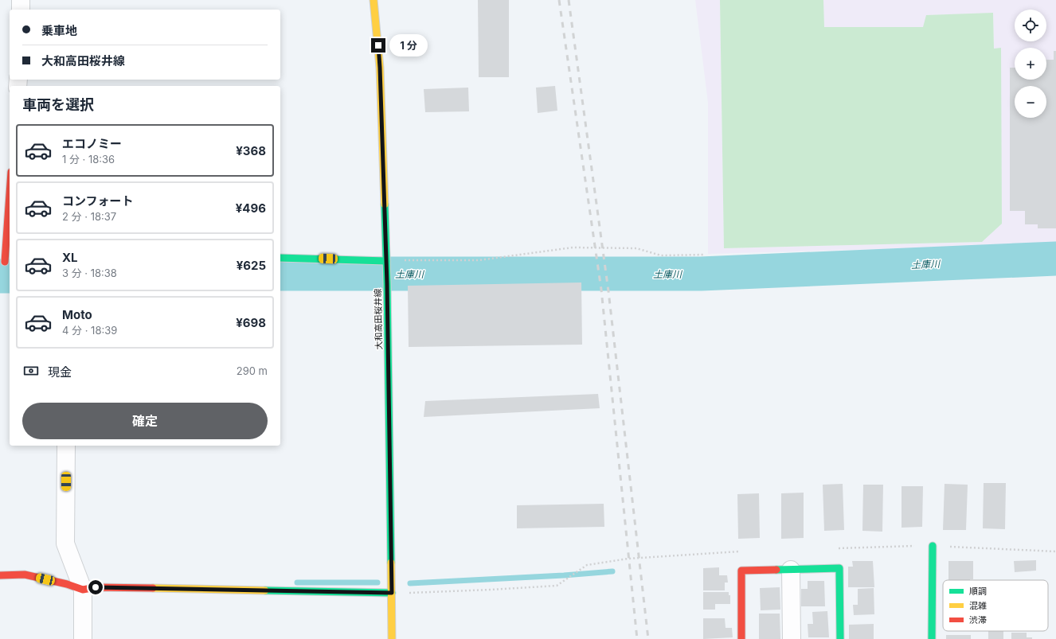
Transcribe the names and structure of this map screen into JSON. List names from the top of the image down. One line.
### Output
{"streets":{"street":["大和高田桜井線"]},"water":["土庫川"],"legend":["順調","混雑","渋滞"],"page":{"map_buttons":["+","−"],"banner":["乗車地","大和高田桜井線"],"bubble":"1 分","heading":"車両を選択","list":[{"name":"エコノミー","note":"1 分 · 18:36","value":"¥368"},{"name":"コンフォート","note":"2 分 · 18:37","value":"¥496"},{"name":"XL","note":"3 分 · 18:38","value":"¥625"},{"name":"Moto","note":"4 分 · 18:39","value":"¥698"}],"pay":["現金","290 m"],"buttons":"確定"}}
